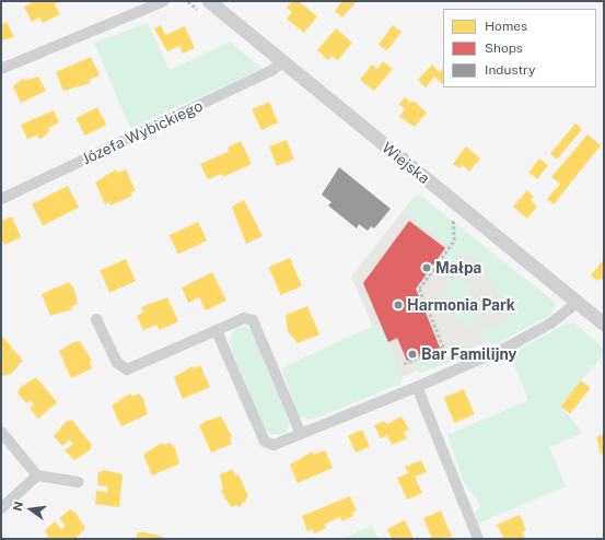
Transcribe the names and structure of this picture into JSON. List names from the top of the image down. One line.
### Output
{"streets":{"street":["Józefa Wybickiego","Wiejska"]},"crossings":[["Józefa Wybickiego","Wiejska"]],"places":["Małpa","Harmonia Park","Bar Familijny"],"legend":["Homes","Shops","Industry"],"north":"left"}
